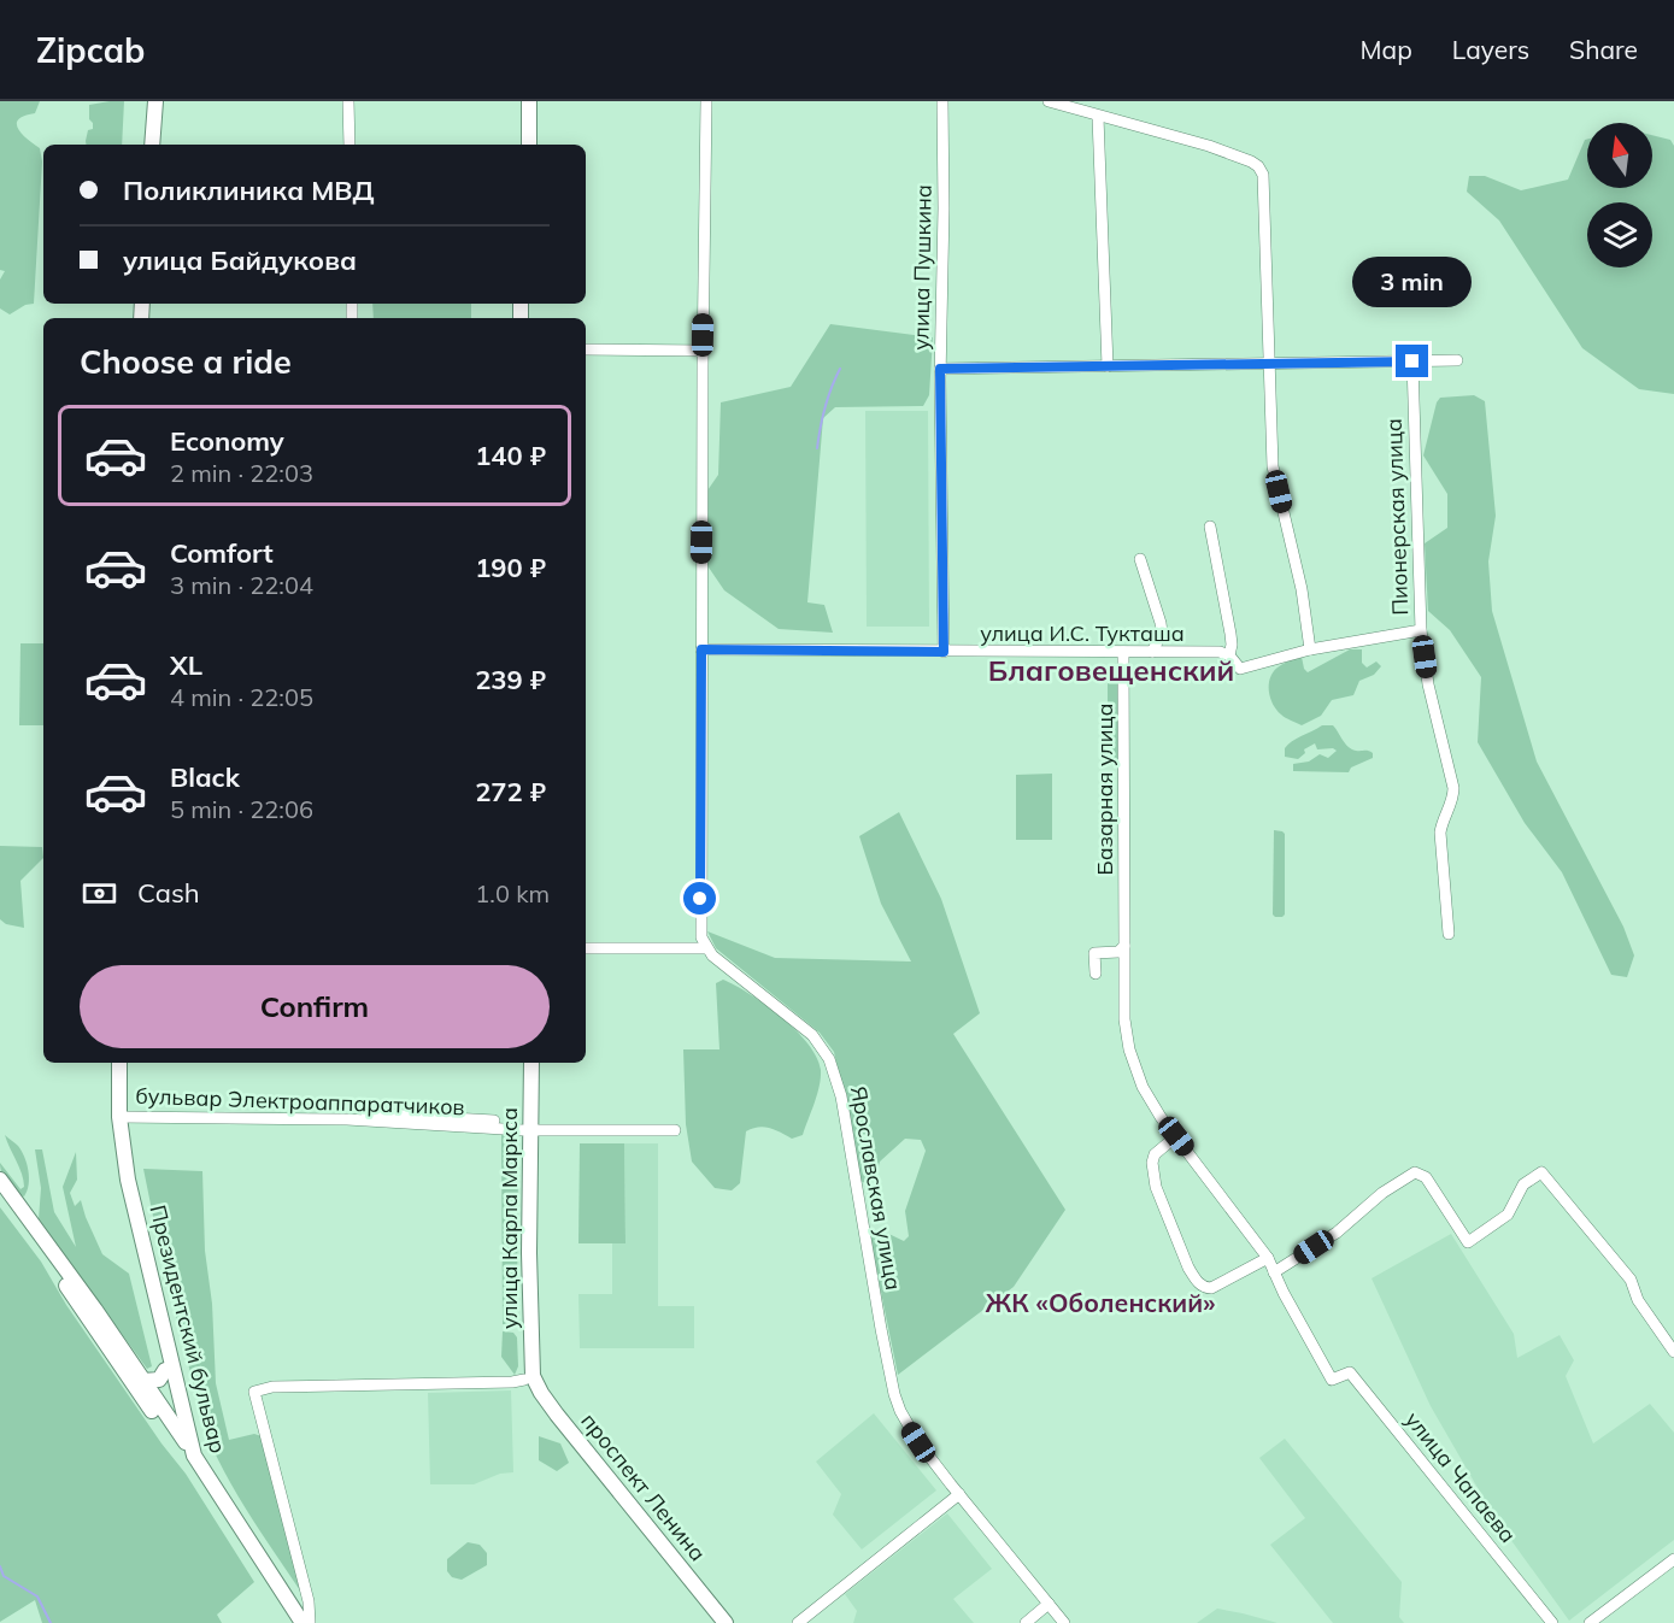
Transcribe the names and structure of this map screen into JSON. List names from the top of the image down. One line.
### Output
{"streets":{"main road":["улица Карла Маркса","Президентский бульвар","проспект Ленина"],"street":["улица Пушкина","Пионерская улица","улица И.С. Тукташа","Базарная улица","бульвар Электроаппаратчиков","Ярославская улица","улица Чапаева"]},"crossings":[["улица Пушкина","улица И.С. Тукташа"],["улица И.С. Тукташа","Базарная улица"],["Базарная улица","улица Чапаева"],["бульвар Электроаппаратчиков","улица Карла Маркса"],["бульвар Электроаппаратчиков","Президентский бульвар"],["улица Карла Маркса","проспект Ленина"]],"districts":["Благовещенский","ЖК «Оболенский»"],"north":"top","page":{"header":"Zipcab","nav":["Map","Layers","Share"],"banner":["Поликлиника МВД","улица Байдукова"],"bubble":"3 min","heading":"Choose a ride","list":[{"name":"Economy","note":"2 min · 22:03","value":"140 ₽"},{"name":"Comfort","note":"3 min · 22:04","value":"190 ₽"},{"name":"XL","note":"4 min · 22:05","value":"239 ₽"},{"name":"Black","note":"5 min · 22:06","value":"272 ₽"}],"pay":["Cash","1.0 km"],"buttons":"Confirm"}}
